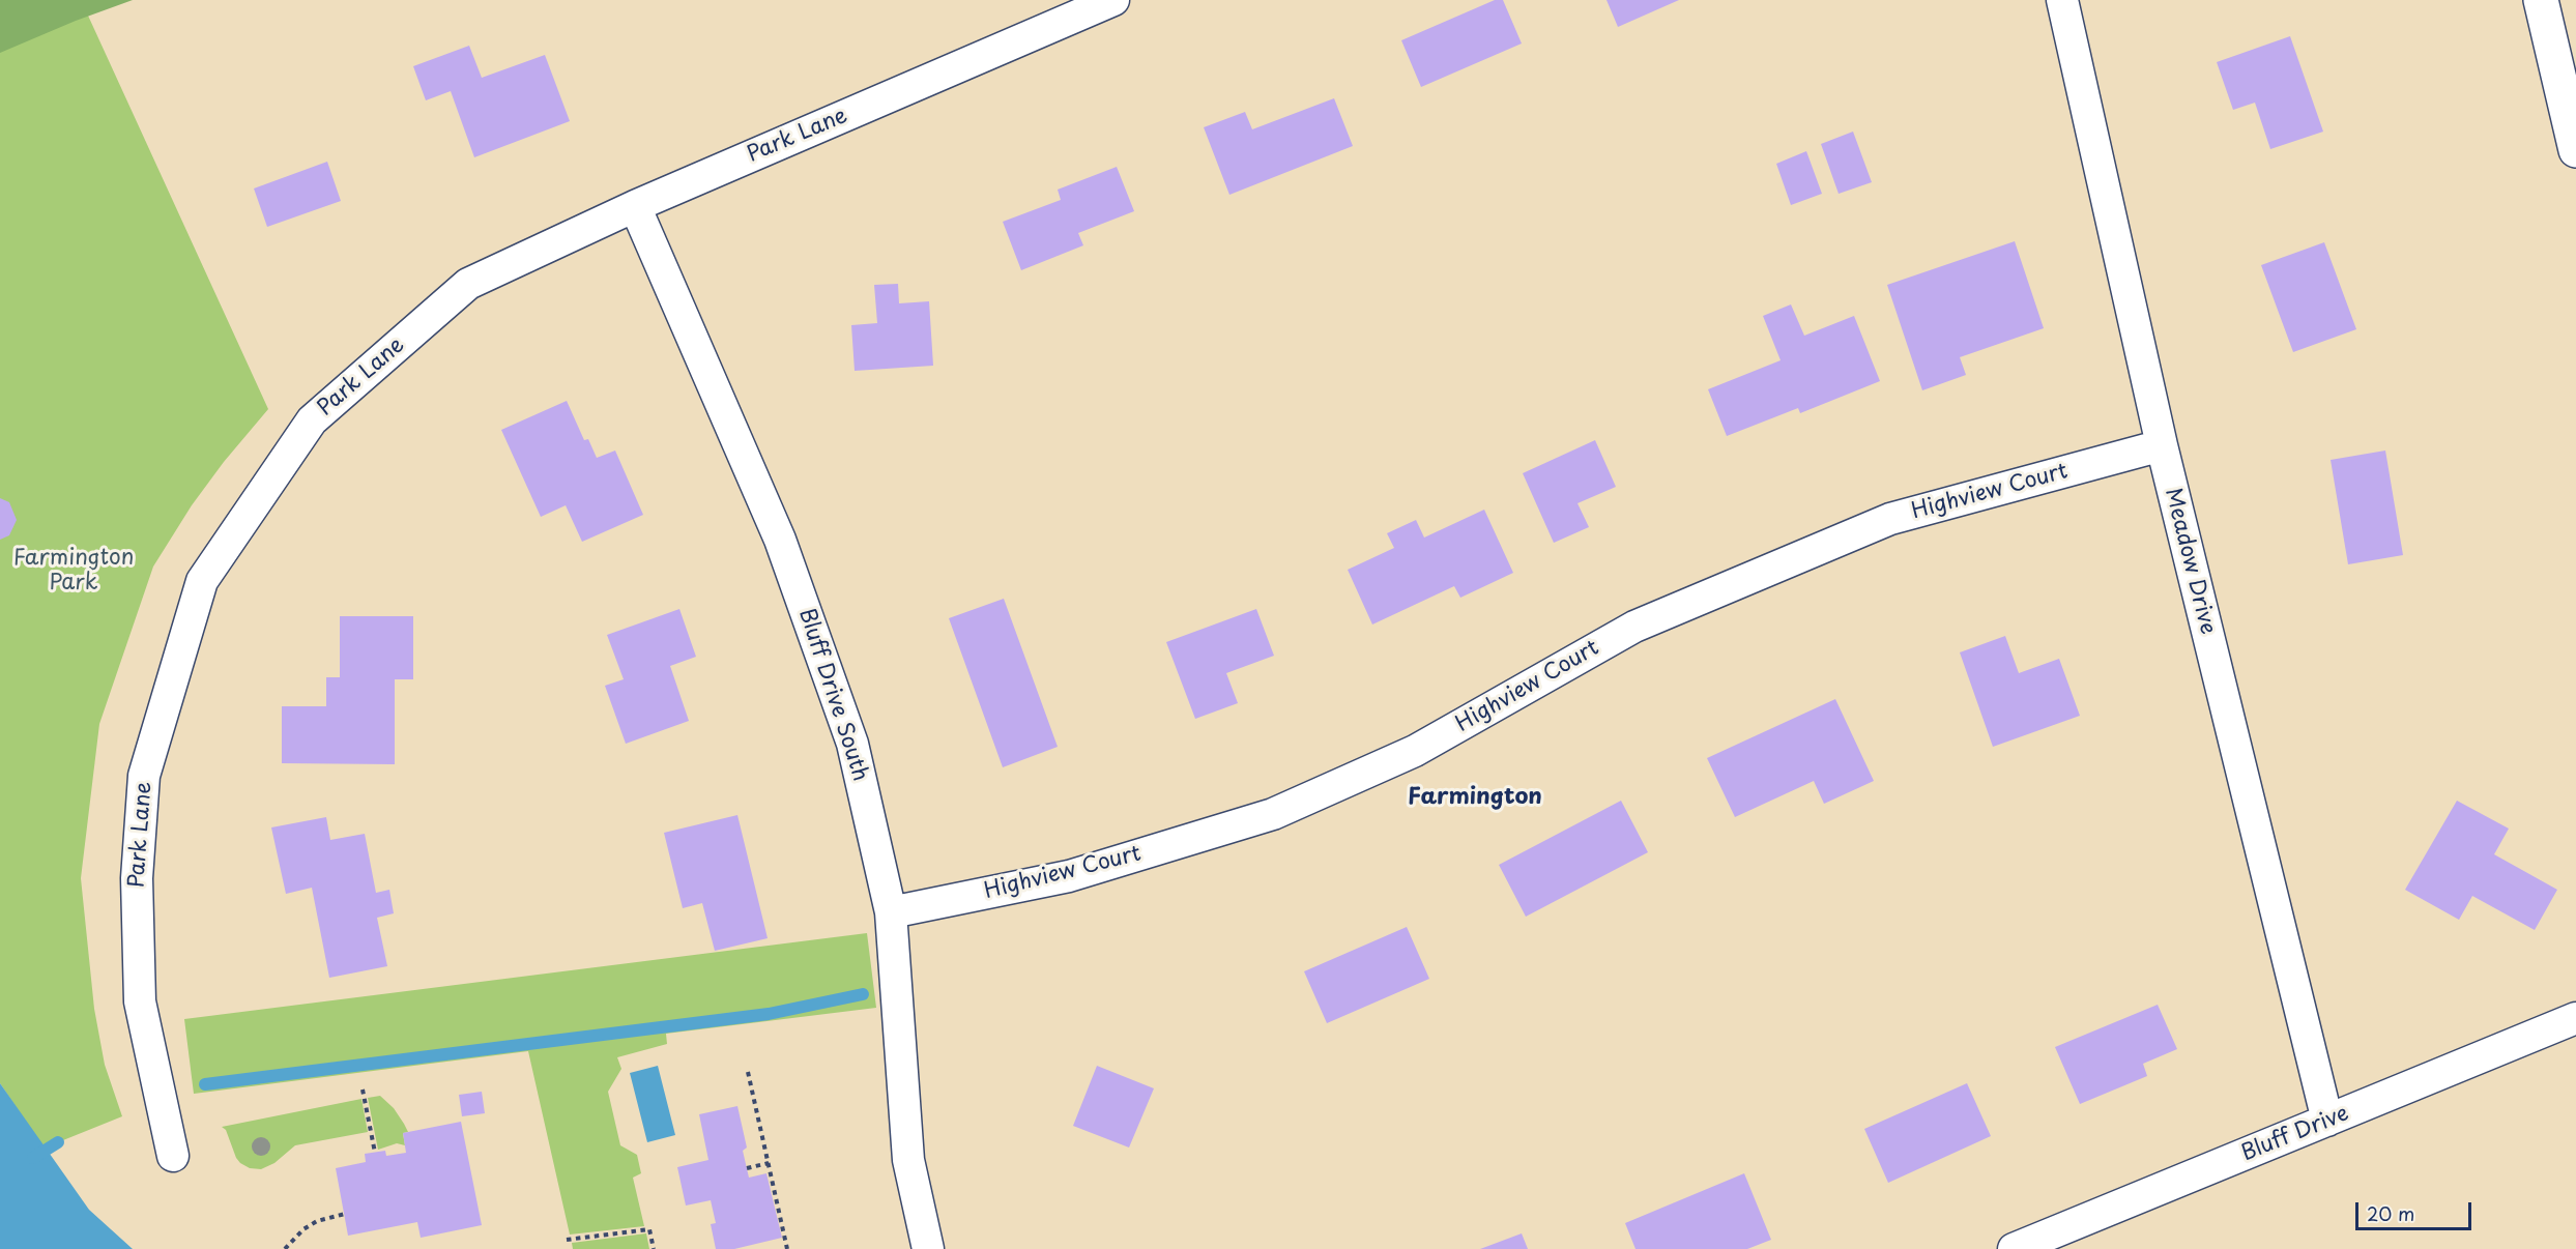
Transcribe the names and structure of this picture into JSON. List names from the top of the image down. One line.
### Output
{"streets":{"street":["Park Lane","Highview Court","Meadow Drive","Bluff Drive South","Bluff Drive"]},"crossings":[["Park Lane","Bluff Drive South"],["Highview Court","Meadow Drive"],["Highview Court","Bluff Drive South"],["Meadow Drive","Bluff Drive"]],"districts":["Farmington"],"parks":["Farmington Park"],"scale_bar":"20 m"}
